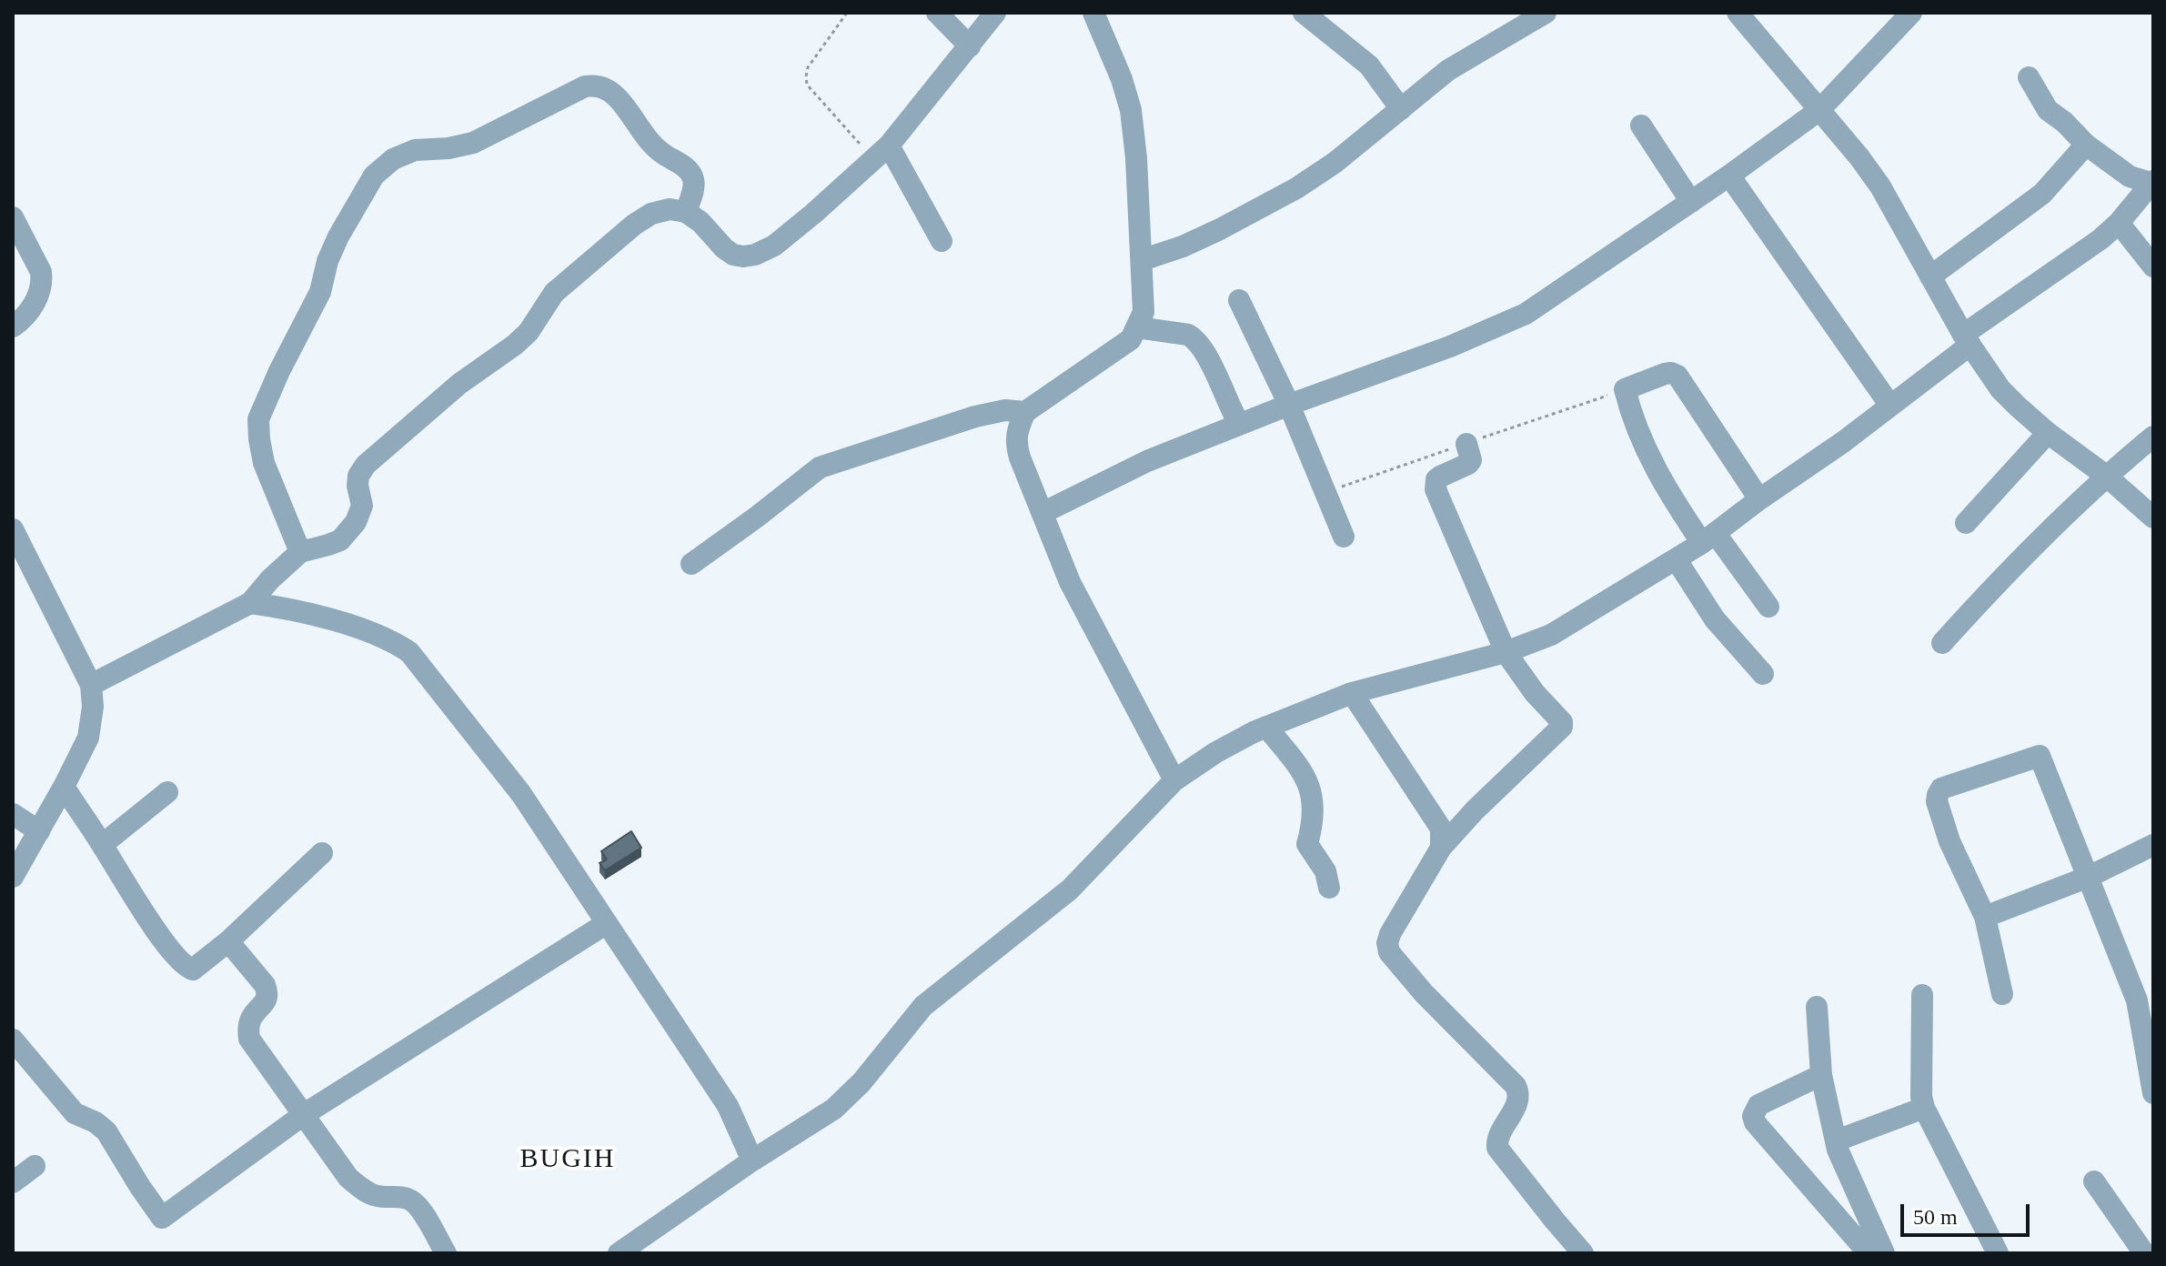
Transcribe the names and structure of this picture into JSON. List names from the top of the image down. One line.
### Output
{"districts":["BUGIH"],"scale_bar":"50 m"}
